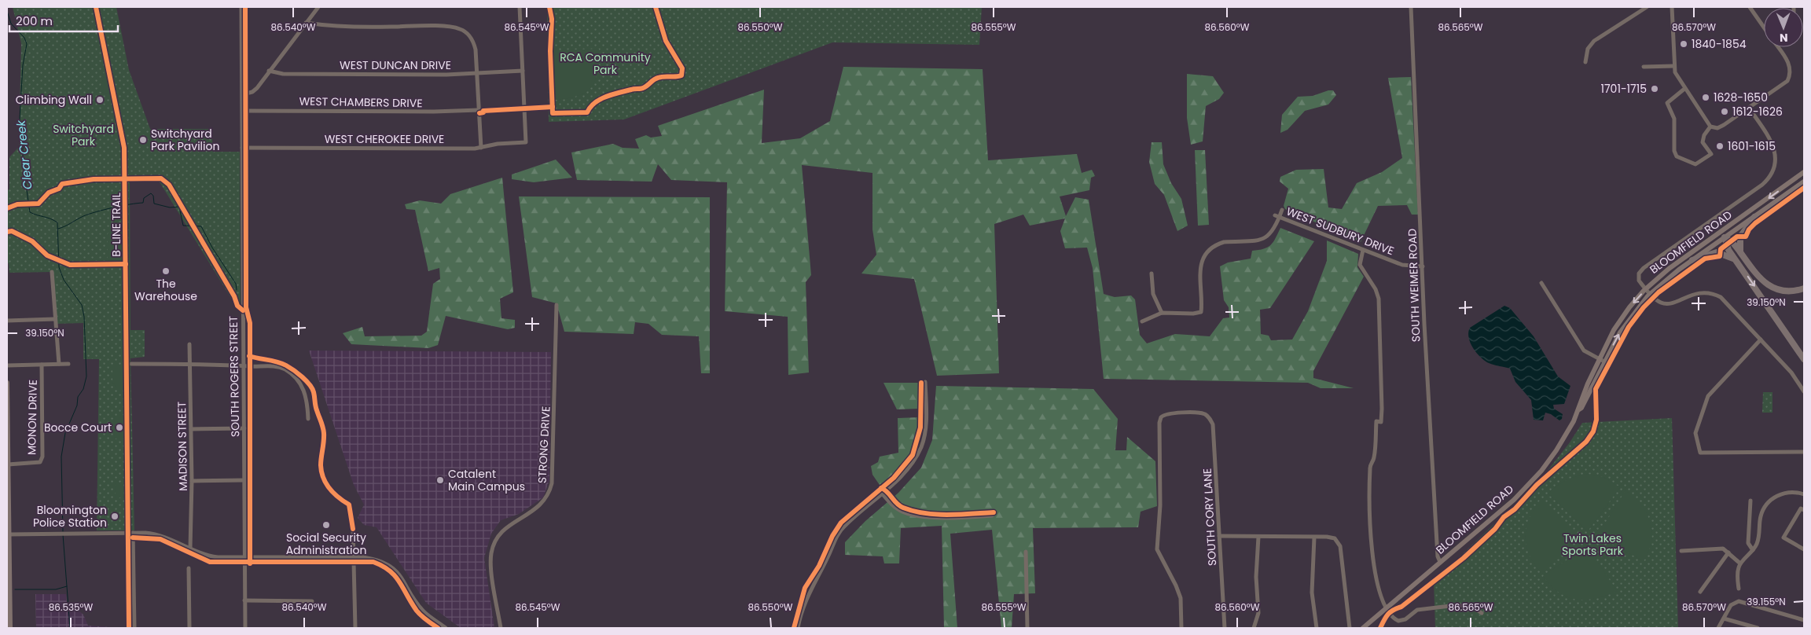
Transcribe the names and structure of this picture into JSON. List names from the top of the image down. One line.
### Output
{"streets":{"main road":["BLOOMFIELD ROAD"],"street":["WEST DUNCAN DRIVE","WEST CHAMBERS DRIVE","WEST CHEROKEE DRIVE","WEST SUDBURY DRIVE","SOUTH WEIMER ROAD","SOUTH ROGERS STREET","MONON DRIVE","STRONG DRIVE","MADISON STREET","SOUTH CORY LANE"],"cycle path":["B-LINE TRAIL"]},"crossings":[["WEST DUNCAN DRIVE","WEST CHEROKEE DRIVE"],["WEST CHAMBERS DRIVE","SOUTH ROGERS STREET"],["WEST CHEROKEE DRIVE","SOUTH ROGERS STREET"],["WEST SUDBURY DRIVE","SOUTH WEIMER ROAD"],["BLOOMFIELD ROAD","SOUTH WEIMER ROAD"]],"water":["Clear Creek"],"parks":["RCA Community Park","Switchyard Park","Twin Lakes Sports Park"],"places":["1840-1854","1701-1715","1628-1650","Climbing Wall","1612-1626","Switchyard Park Pavilion","1601-1615","The Warehouse","Bocce Court","Catalent Main Campus","Bloomington Police Station","Social Security Administration"],"scale_bar":"200 m","north":"bottom","coordinates":["86.540°W","86.545°W","86.550°W","86.555°W","86.560°W","86.565°W","86.570°W","39.150°N","39.155°N","86.535°W"]}
